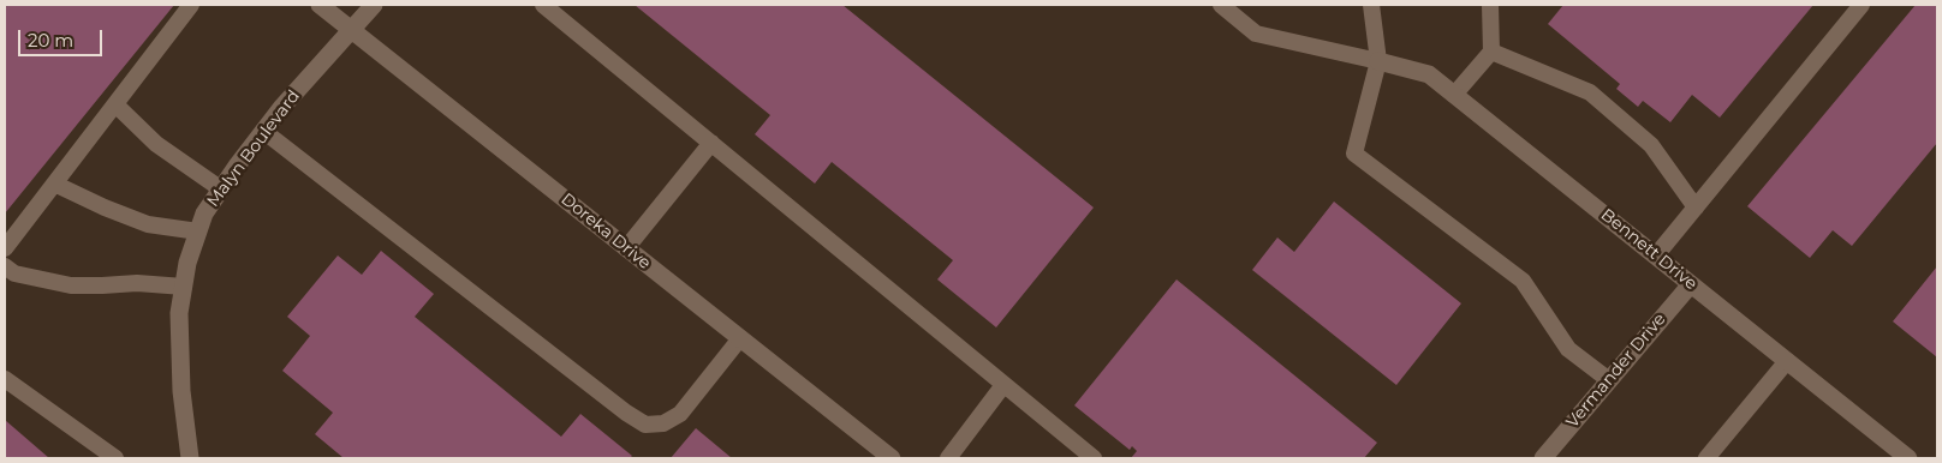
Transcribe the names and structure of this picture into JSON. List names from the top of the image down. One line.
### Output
{"streets":{"street":["Malyn Boulevard","Doreka Drive","Bennett Drive","Vermander Drive"]},"crossings":[["Malyn Boulevard","Doreka Drive"],["Bennett Drive","Vermander Drive"]],"scale_bar":"20 m"}
